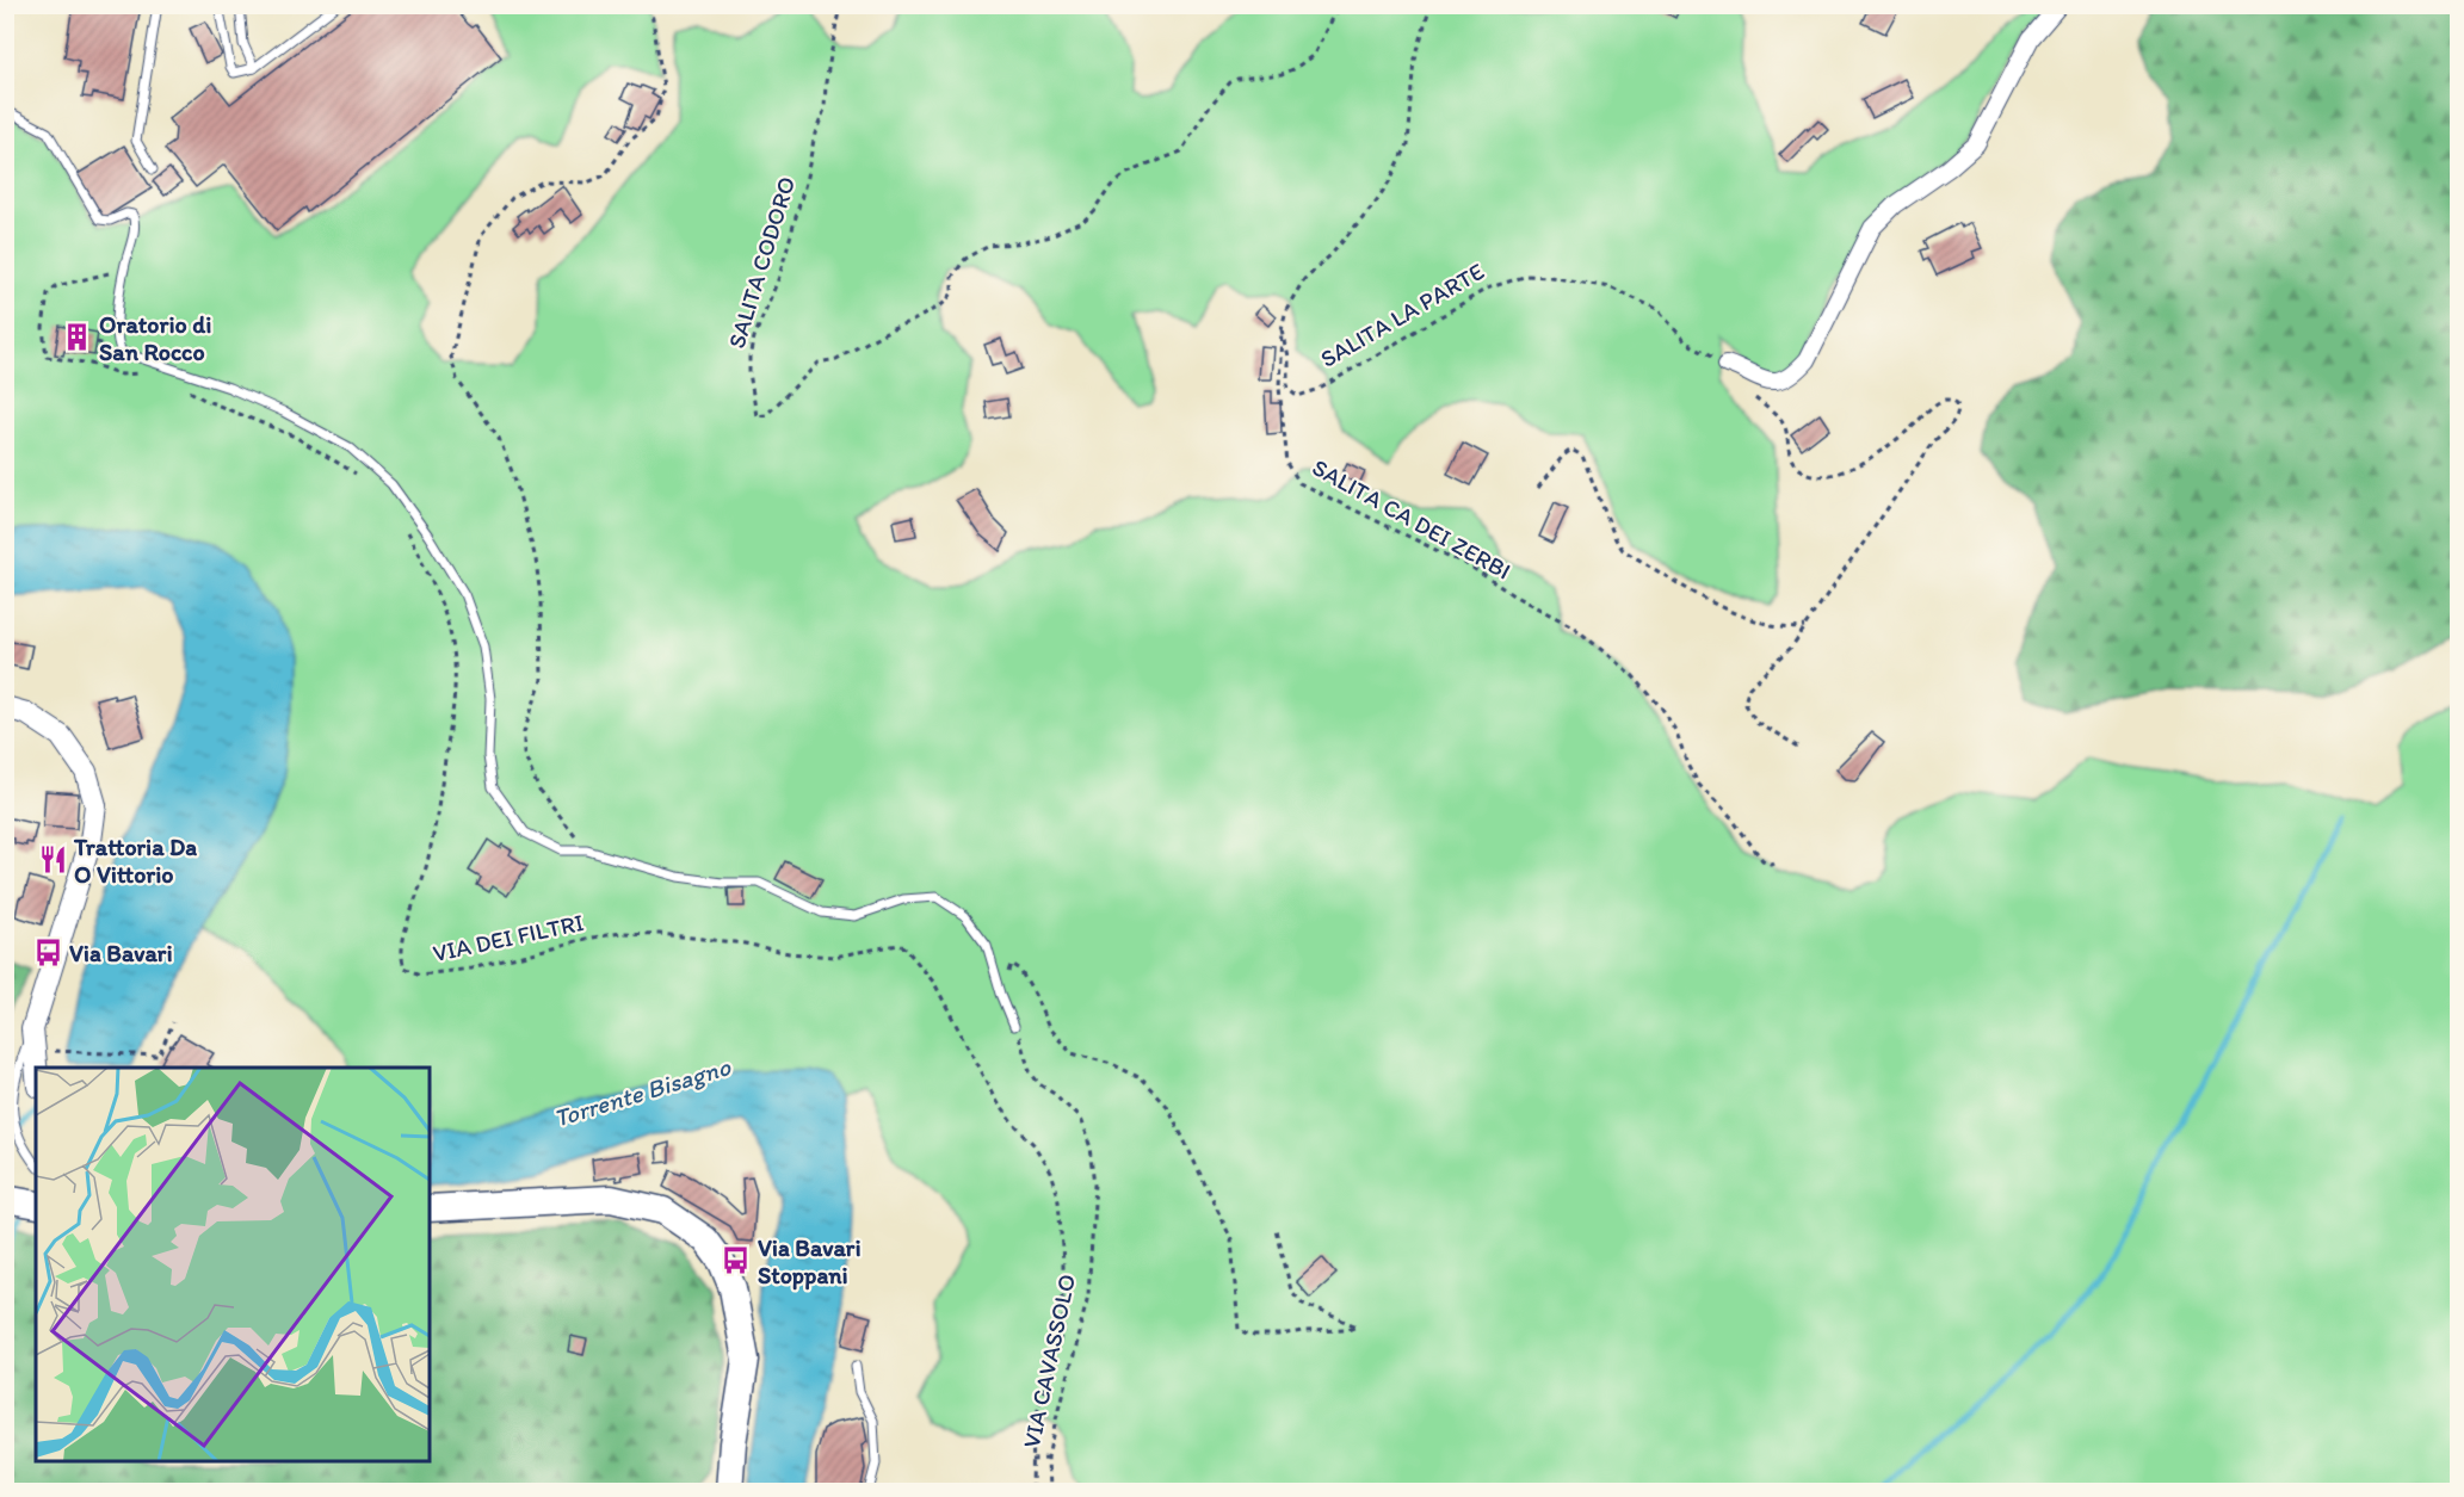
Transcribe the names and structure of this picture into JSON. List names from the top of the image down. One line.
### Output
{"streets":{"path":["SALITA CODORO","SALITA LA PARTE","SALITA CA DEI ZERBI","VIA DEI FILTRI","VIA CAVASSOLO"]},"crossings":[["SALITA LA PARTE","SALITA CA DEI ZERBI"]],"water":["Torrente Bisagno"],"places":{"building":["Oratorio di San Rocco"],"restaurant":["Trattoria Da O Vittorio"],"bus stop":["Via Bavari","Via Bavari Stoppani"]}}
